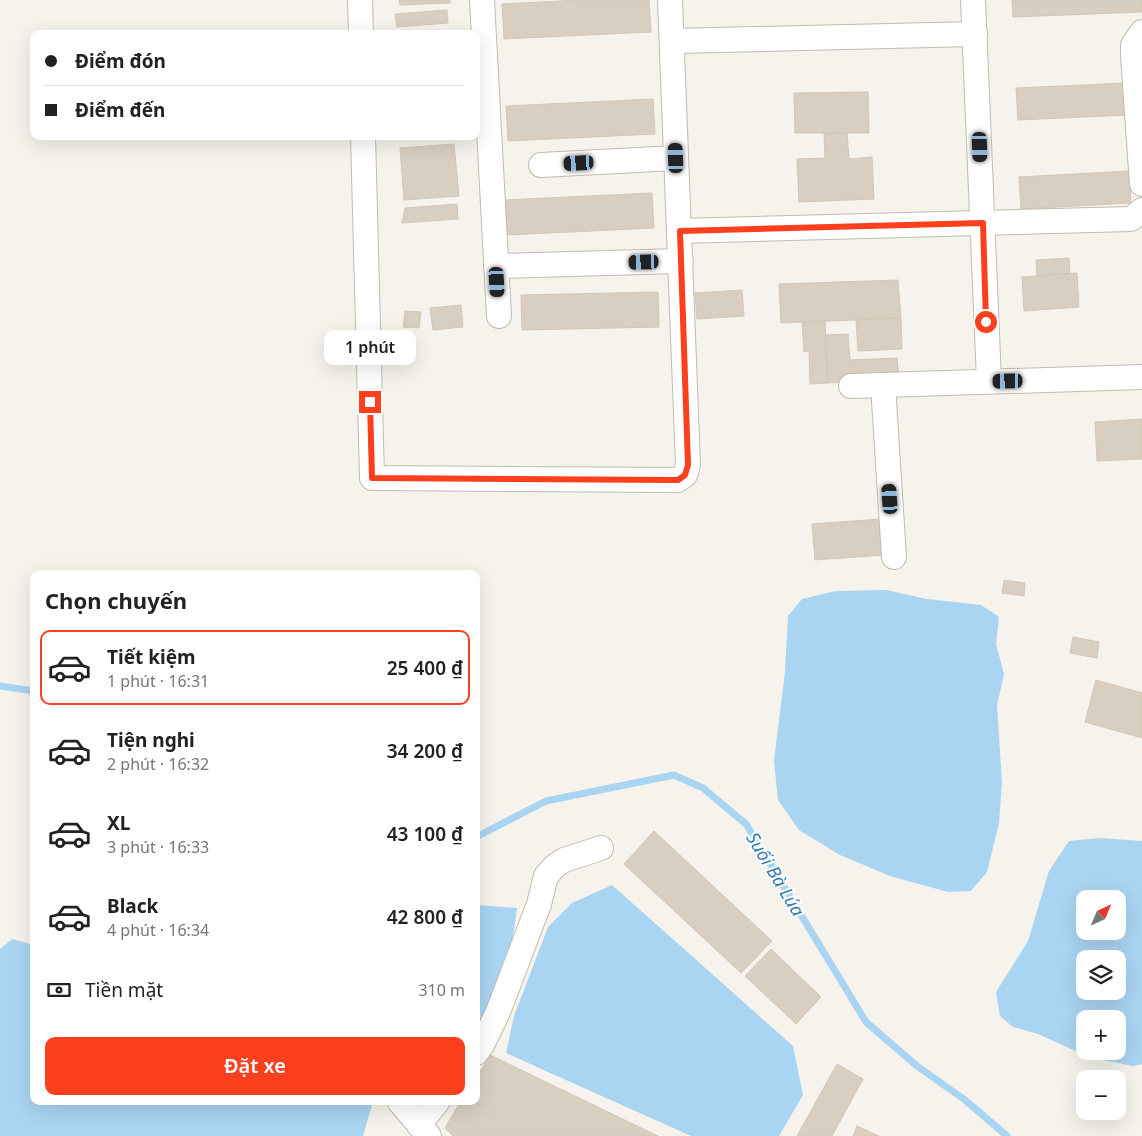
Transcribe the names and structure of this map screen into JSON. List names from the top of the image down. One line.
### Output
{"water":["Suối Bà Lúa"],"north":"top right","page":{"banner":["Điểm đón","Điểm đến"],"bubble":"1 phút","heading":"Chọn chuyến","list":[{"name":"Tiết kiệm","note":"1 phút · 16:31","value":"25 400 ₫"},{"name":"Tiện nghi","note":"2 phút · 16:32","value":"34 200 ₫"},{"name":"XL","note":"3 phút · 16:33","value":"43 100 ₫"},{"name":"Black","note":"4 phút · 16:34","value":"42 800 ₫"}],"map_buttons":["+","−"],"pay":["Tiền mặt","310 m"],"buttons":"Đặt xe"}}
